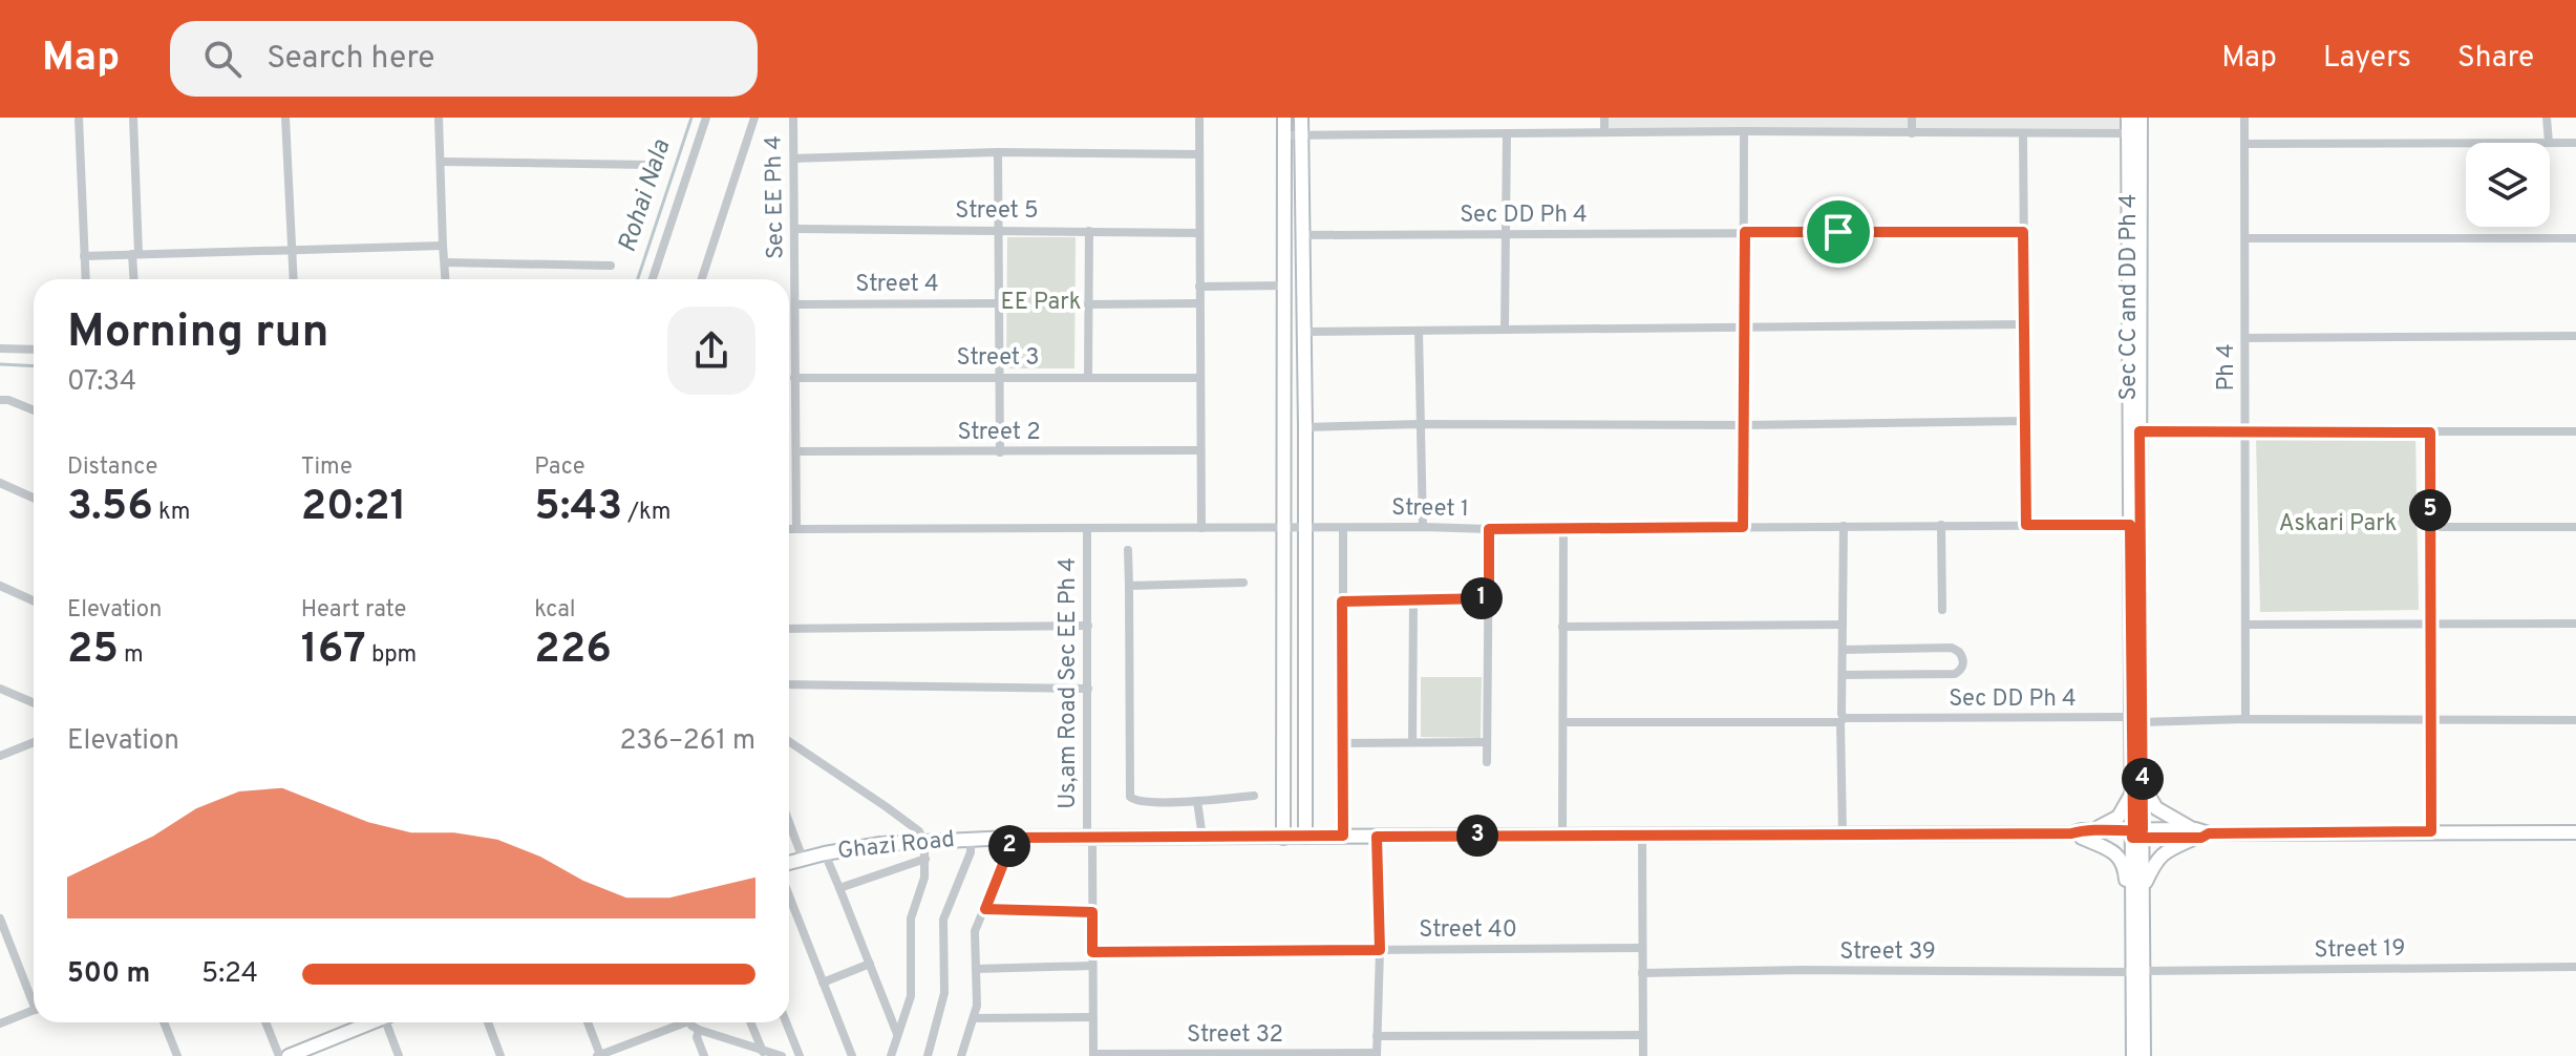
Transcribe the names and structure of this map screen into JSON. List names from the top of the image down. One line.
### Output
{"streets":{"main road":["Sec CC and DD Ph 4","Ghazi Road"],"street":["Sec EE Ph 4","Street 5","Sec DD Ph 4","Street 4","Street 3","Ph 4","Street 2","Street 1","Us,am Road Sec EE Ph 4","Street 40","Street 19","Street 39","Street 32"]},"crossings":[["Sec EE Ph 4","Street 5"],["Sec EE Ph 4","Street 4"],["Sec EE Ph 4","Street 3"],["Sec EE Ph 4","Street 2"],["Sec EE Ph 4","Street 1"],["Sec DD Ph 4","Sec CC and DD Ph 4"],["Sec DD Ph 4","Ph 4"],["Sec CC and DD Ph 4","Street 1"],["Sec CC and DD Ph 4","Ghazi Road"],["Sec CC and DD Ph 4","Street 19"],["Sec CC and DD Ph 4","Street 39"],["Street 1","Us,am Road Sec EE Ph 4"],["Us,am Road Sec EE Ph 4","Ghazi Road"],["Us,am Road Sec EE Ph 4","Street 40"],["Us,am Road Sec EE Ph 4","Street 32"],["Street 19","Street 39"]],"water":["Rohai Nala"],"parks":["EE Park","Askari Park"],"page":{"header":"Map","search":"Search here","nav":["Map","Layers","Share"],"heading":["Morning run","07:34"],"stats":[["Distance","3.56 km"],["Time","20:21"],["Pace","5:43 /km"],["Elevation","25 m"],["Heart rate","167 bpm"],["kcal","226"]],"pins":["5","1","4","3","2"],"chart":["Elevation","236–261 m"],"list":[{"name":"500 m","note":"5:24"}]}}
